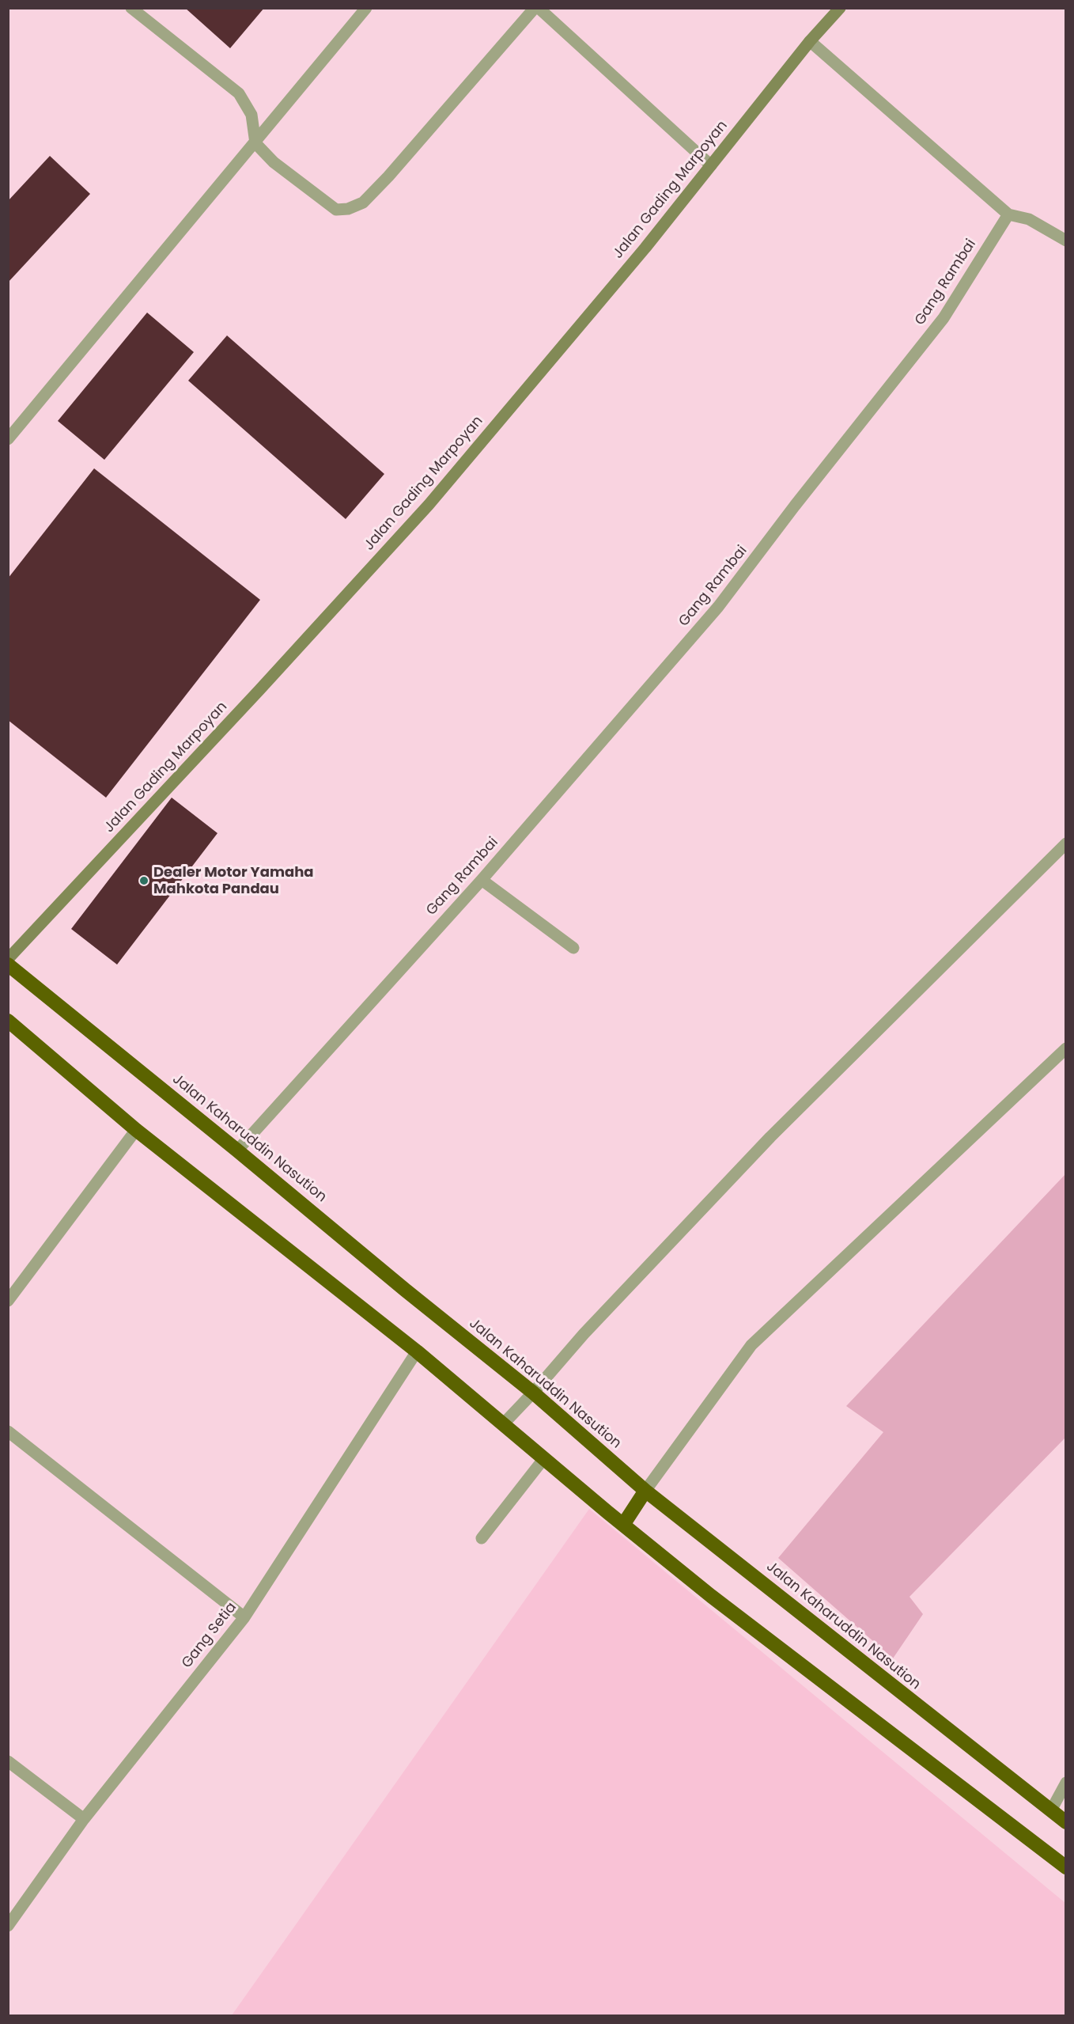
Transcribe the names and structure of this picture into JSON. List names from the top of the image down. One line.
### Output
{"streets":{"highway":["Jalan Kaharuddin Nasution"],"street":["Jalan Gading Marpoyan","Gang Rambai","Gang Setia"]},"crossings":[["Gang Rambai","Jalan Kaharuddin Nasution"]],"places":["Dealer Motor Yamaha Mahkota Pandau"]}
